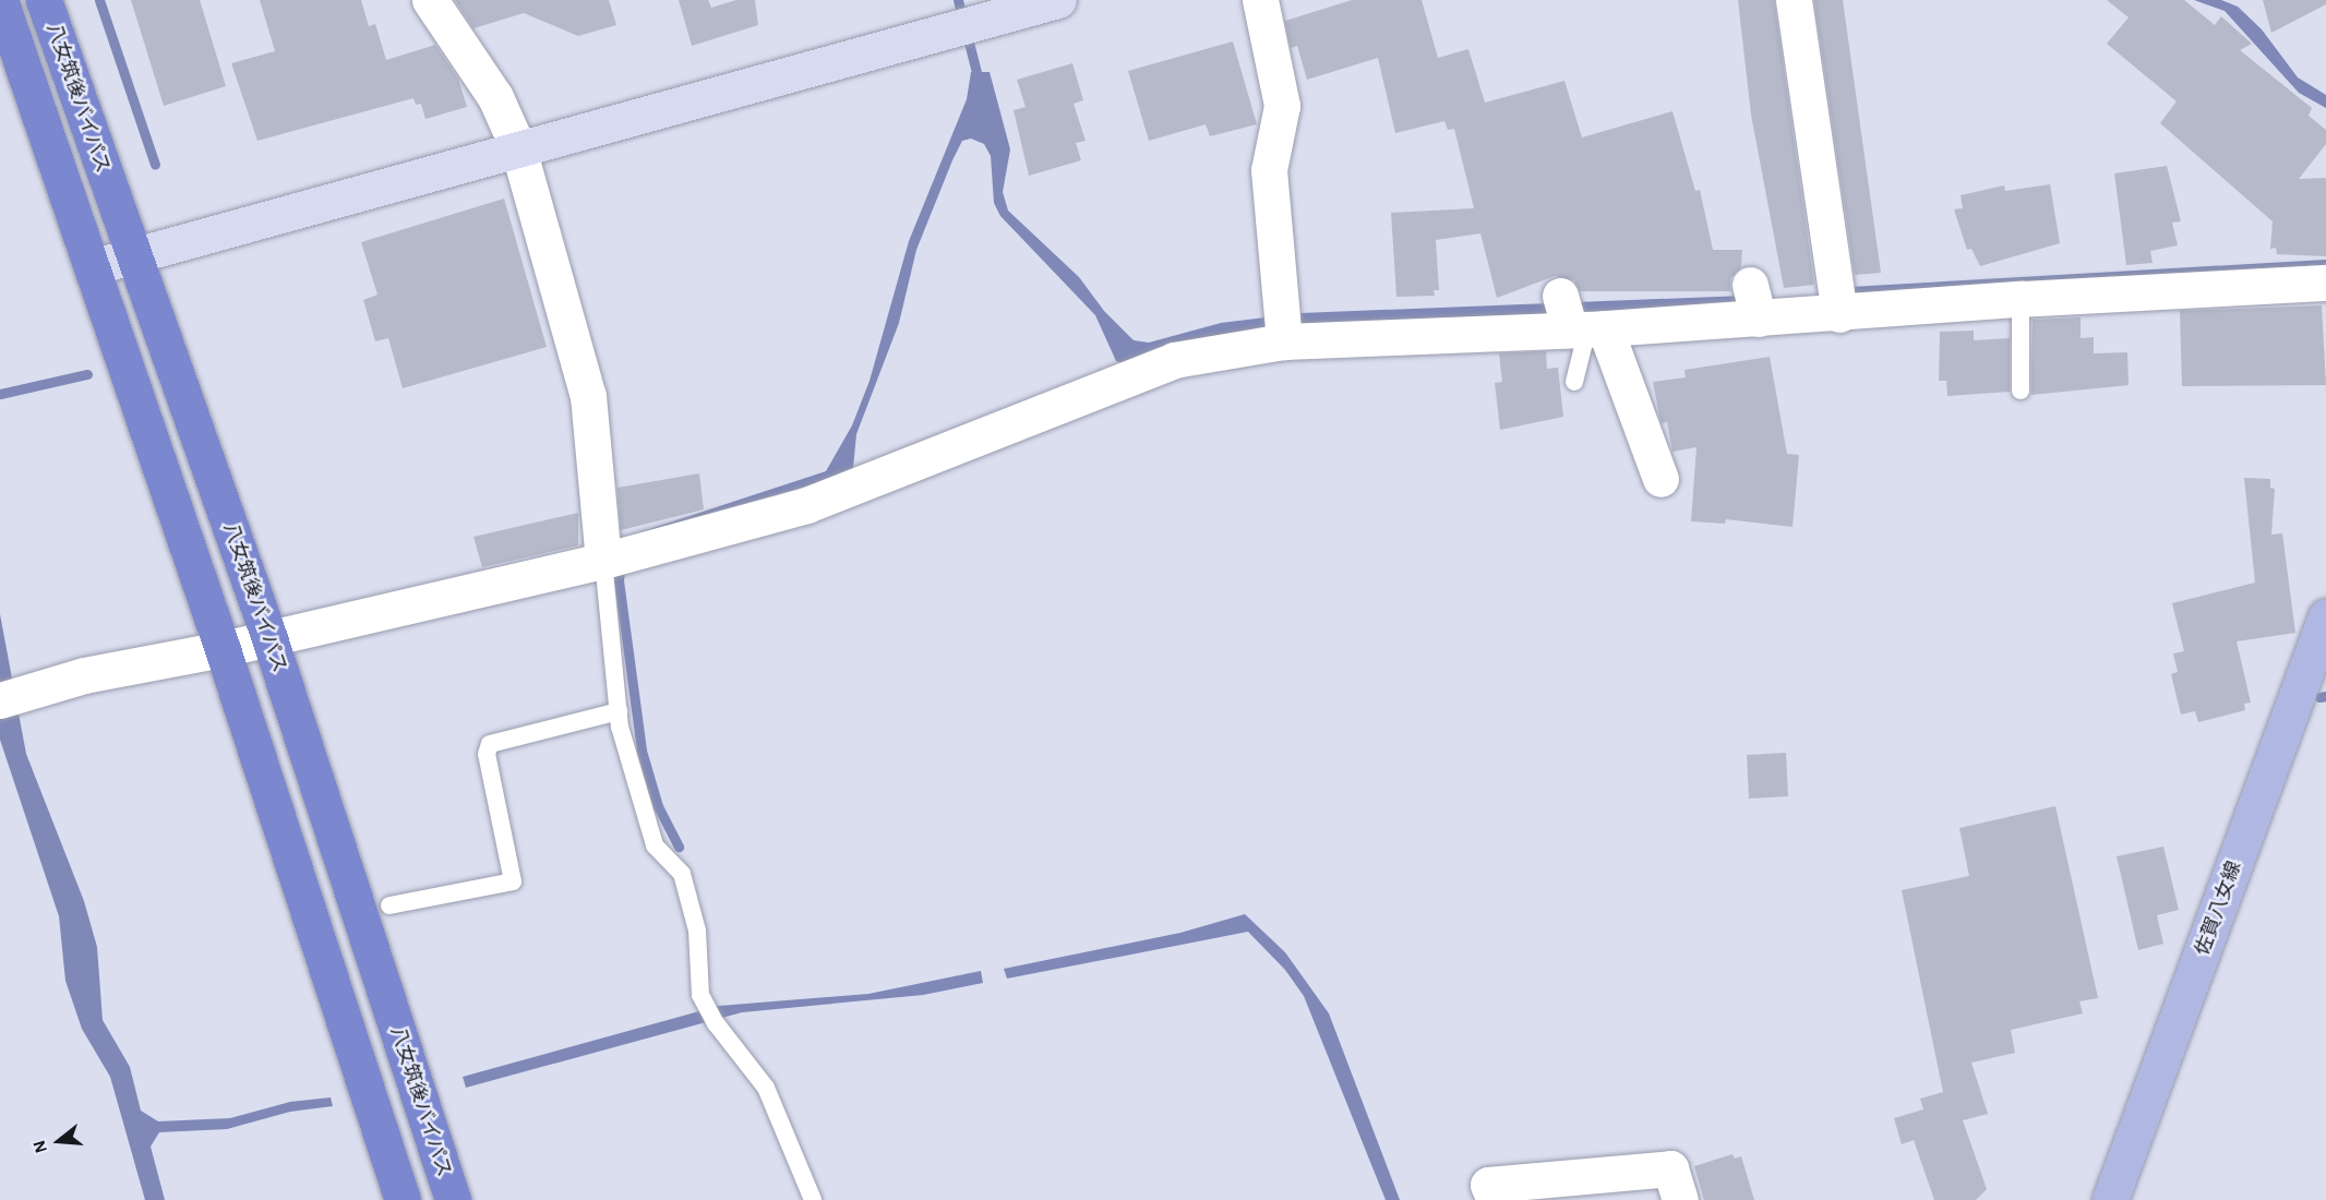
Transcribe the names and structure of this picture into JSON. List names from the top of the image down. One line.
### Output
{"streets":{"highway":["八女筑後バイパス"],"main road":["佐賀八女線"]},"north":"left"}
